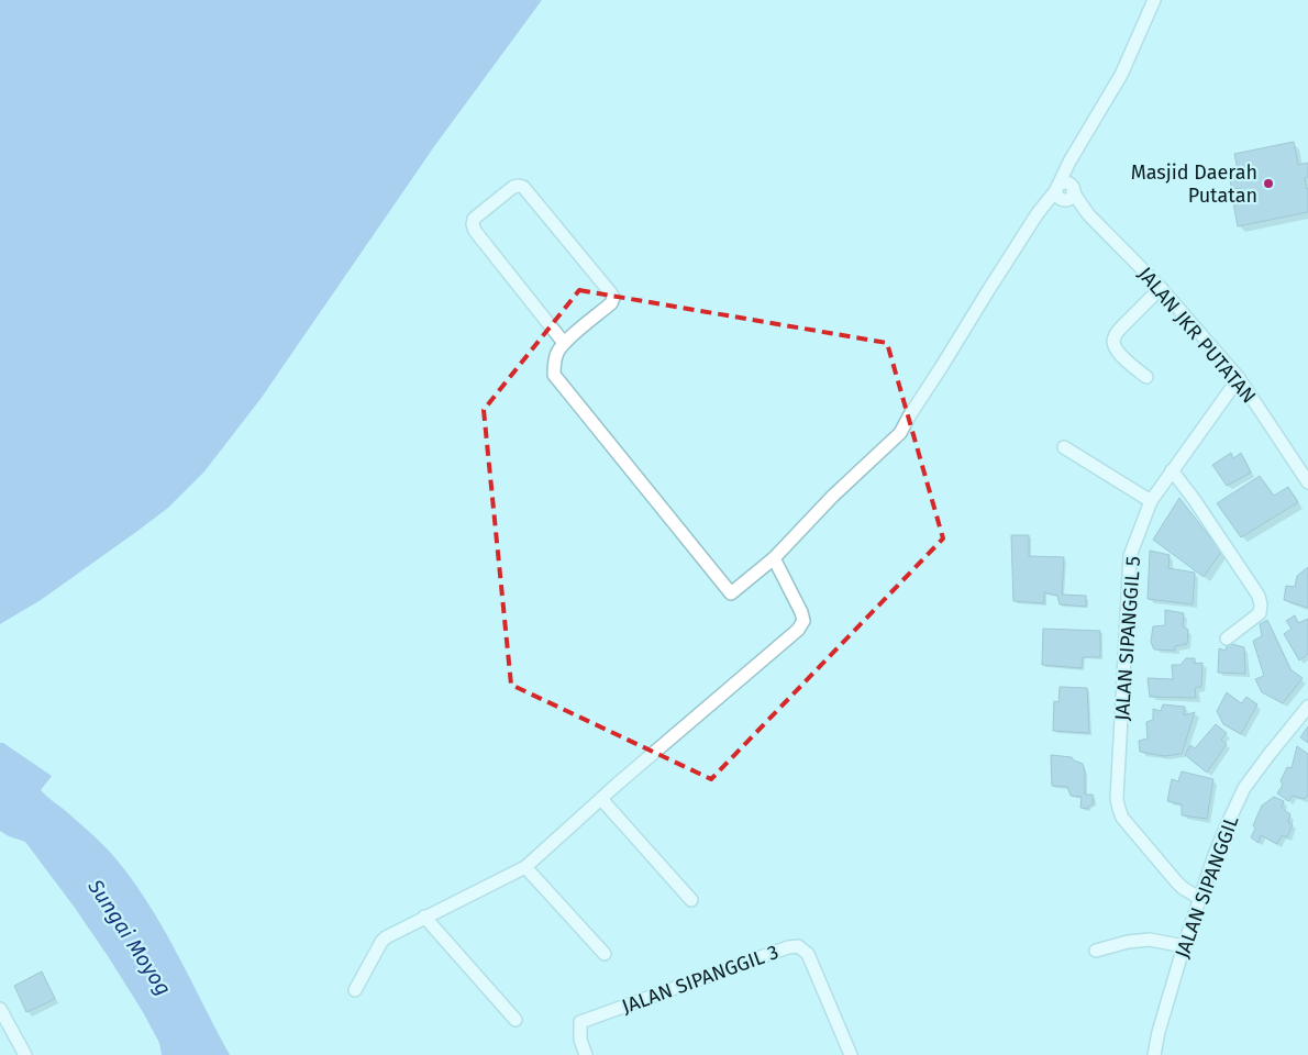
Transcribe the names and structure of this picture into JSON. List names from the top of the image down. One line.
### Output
{"streets":{"street":["JALAN JKR PUTATAN","JALAN SIPANGGIL 5","JALAN SIPANGGIL","JALAN SIPANGGIL 3"]},"crossings":[["JALAN JKR PUTATAN","JALAN SIPANGGIL 5"],["JALAN SIPANGGIL 5","JALAN SIPANGGIL"]],"water":["Sungai Moyog"],"places":["Masjid Daerah Putatan"]}
